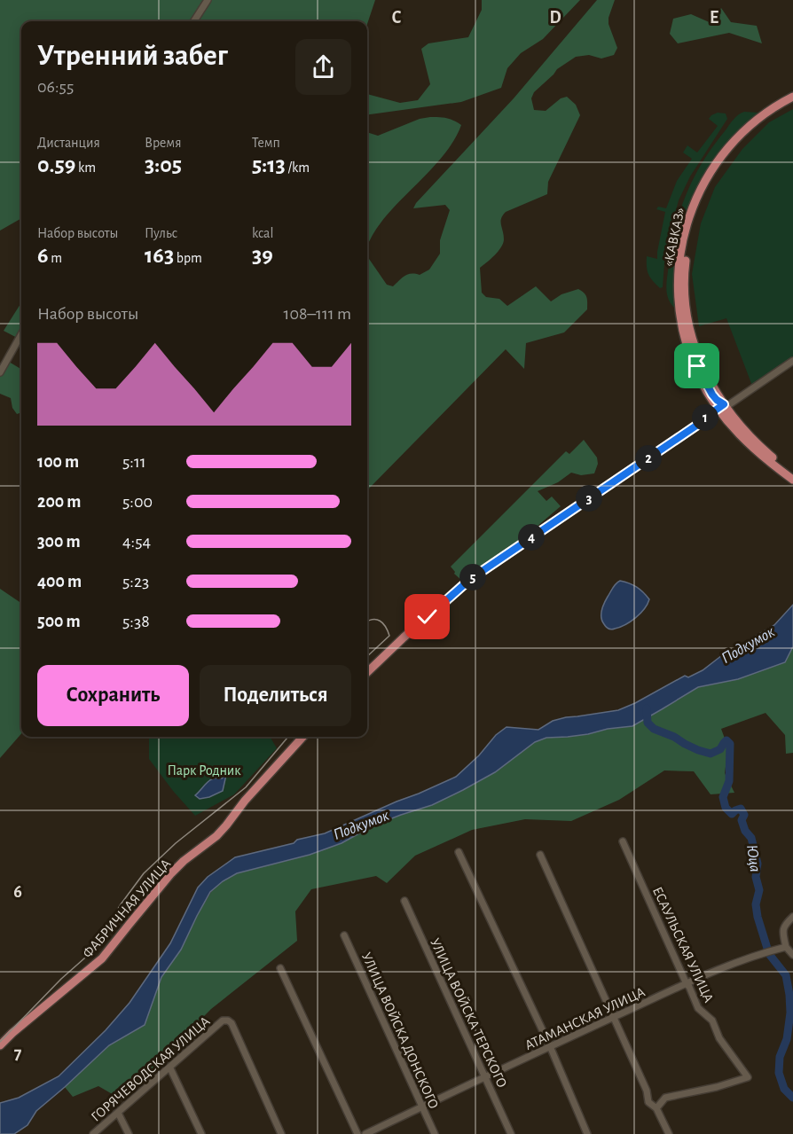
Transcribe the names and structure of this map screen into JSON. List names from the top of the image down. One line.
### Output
{"streets":{"main road":["«КАВКАЗ»","ФАБРИЧНАЯ УЛИЦА"],"street":["ЕСАУЛЬСКАЯ УЛИЦА","УЛИЦА ВОЙСКА ТЕРСКОГО","АТАМАНСКАЯ УЛИЦА","УЛИЦА ВОЙСКА ДОНСКОГО","ГОРЯЧЕВОДСКАЯ УЛИЦА"]},"crossings":[["ЕСАУЛЬСКАЯ УЛИЦА","АТАМАНСКАЯ УЛИЦА"],["УЛИЦА ВОЙСКА ТЕРСКОГО","АТАМАНСКАЯ УЛИЦА"],["АТАМАНСКАЯ УЛИЦА","УЛИЦА ВОЙСКА ДОНСКОГО"]],"water":["Подкумок","Юца"],"parks":["Парк Родник"],"page":{"heading":["Утренний забег","06:55"],"stats":[["Дистанция","0.59 km"],["Время","3:05"],["Темп","5:13 /km"],["Набор высоты","6 m"],["Пульс","163 bpm"],["kcal","39"]],"chart":["Набор высоты","108–111 m"],"pins":["1","2","3","4","5"],"list":[{"name":"100 m","note":"5:11"},{"name":"200 m","note":"5:00"},{"name":"300 m","note":"4:54"},{"name":"400 m","note":"5:23"},{"name":"500 m","note":"5:38"}],"buttons":["Сохранить","Поделиться"]},"grid":{"columns":["C","D","E"],"rows":["6","7"]}}
